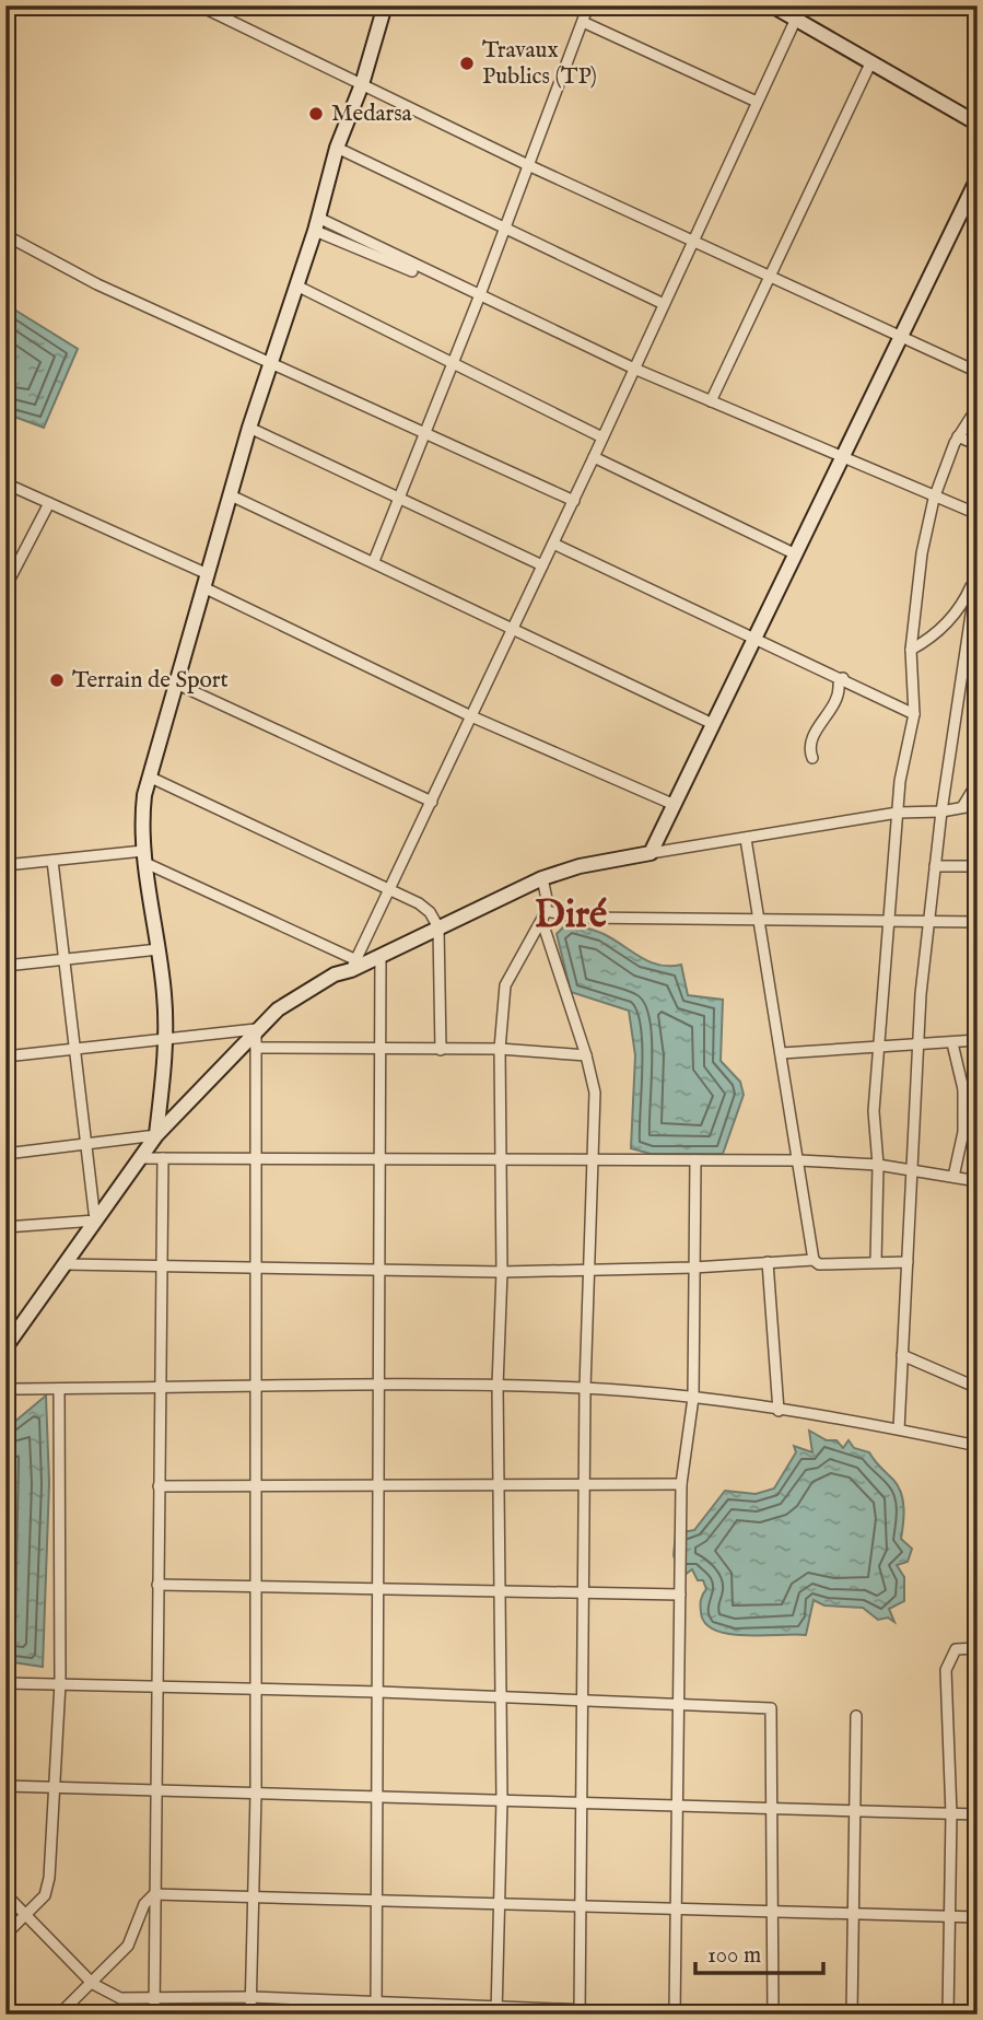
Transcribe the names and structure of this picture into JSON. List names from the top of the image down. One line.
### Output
{"districts":["Diré"],"places":["Travaux Publics (TP)","Medarsa","Terrain de Sport"],"scale_bar":"100 m"}
